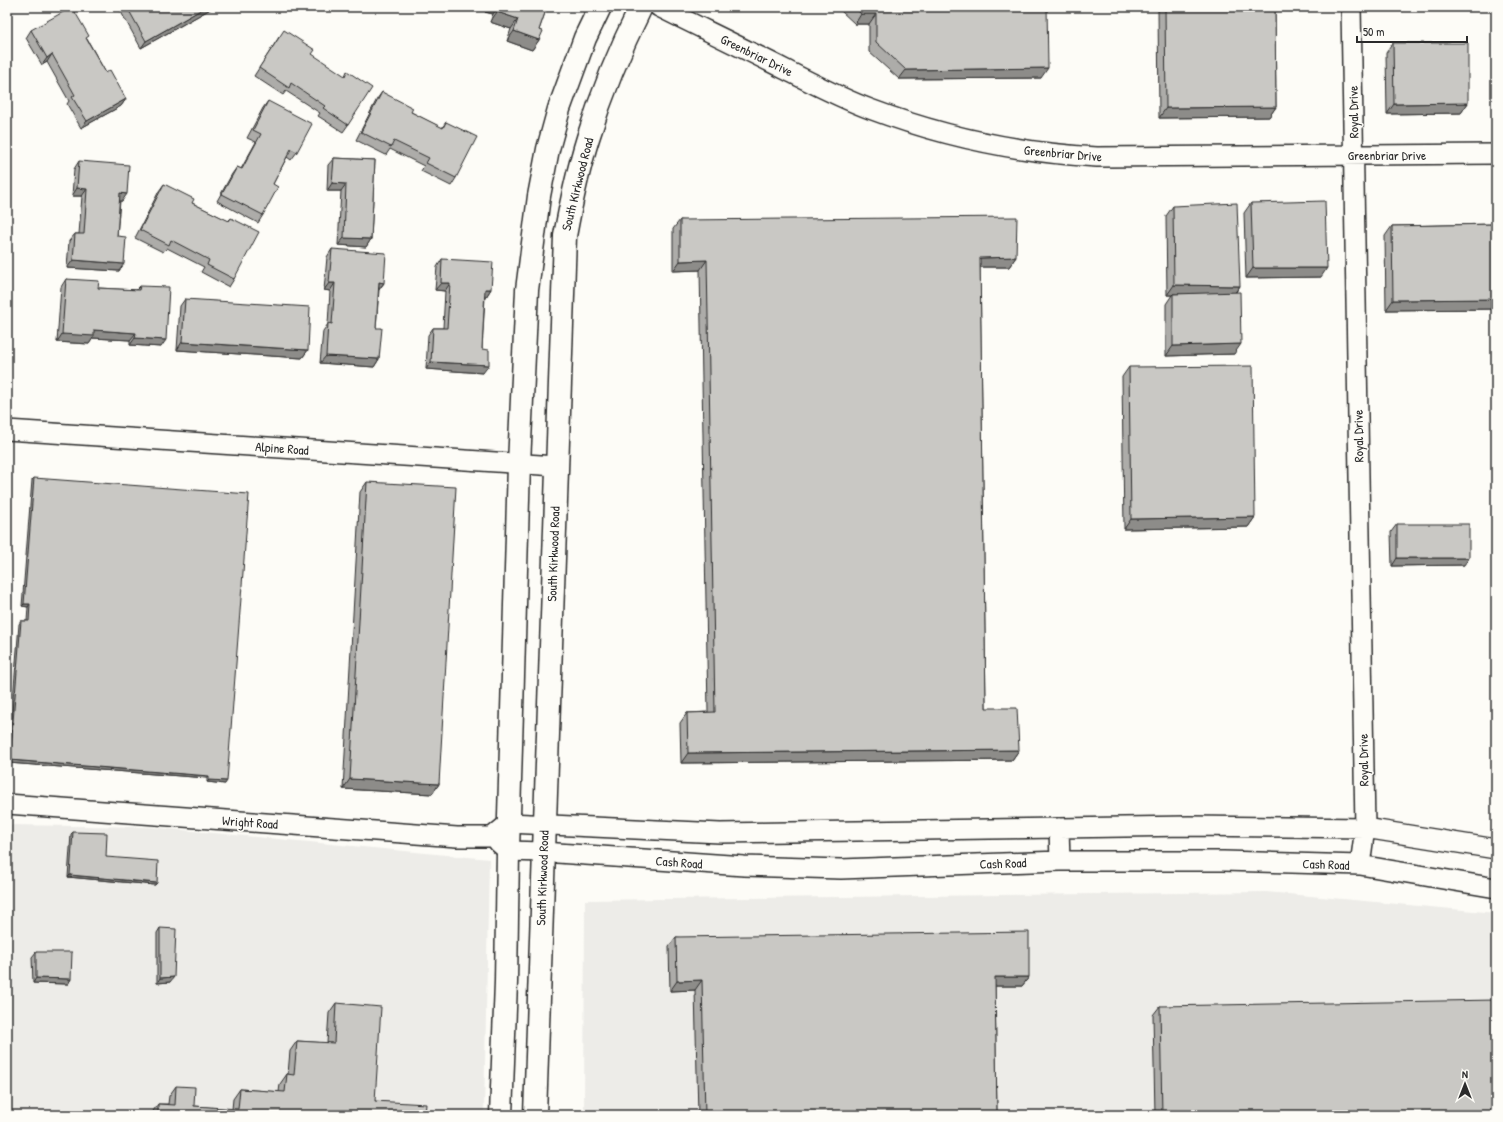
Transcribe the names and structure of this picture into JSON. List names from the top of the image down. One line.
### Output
{"streets":{"main road":["South Kirkwood Road"],"street":["Greenbriar Drive","Royal Drive","Alpine Road","Wright Road","Cash Road"]},"crossings":[["Greenbriar Drive","Royal Drive"],["Royal Drive","Cash Road"],["South Kirkwood Road","Alpine Road"],["South Kirkwood Road","Wright Road"],["South Kirkwood Road","Cash Road"],["Wright Road","Cash Road"]],"scale_bar":"50 m","north":"top"}
